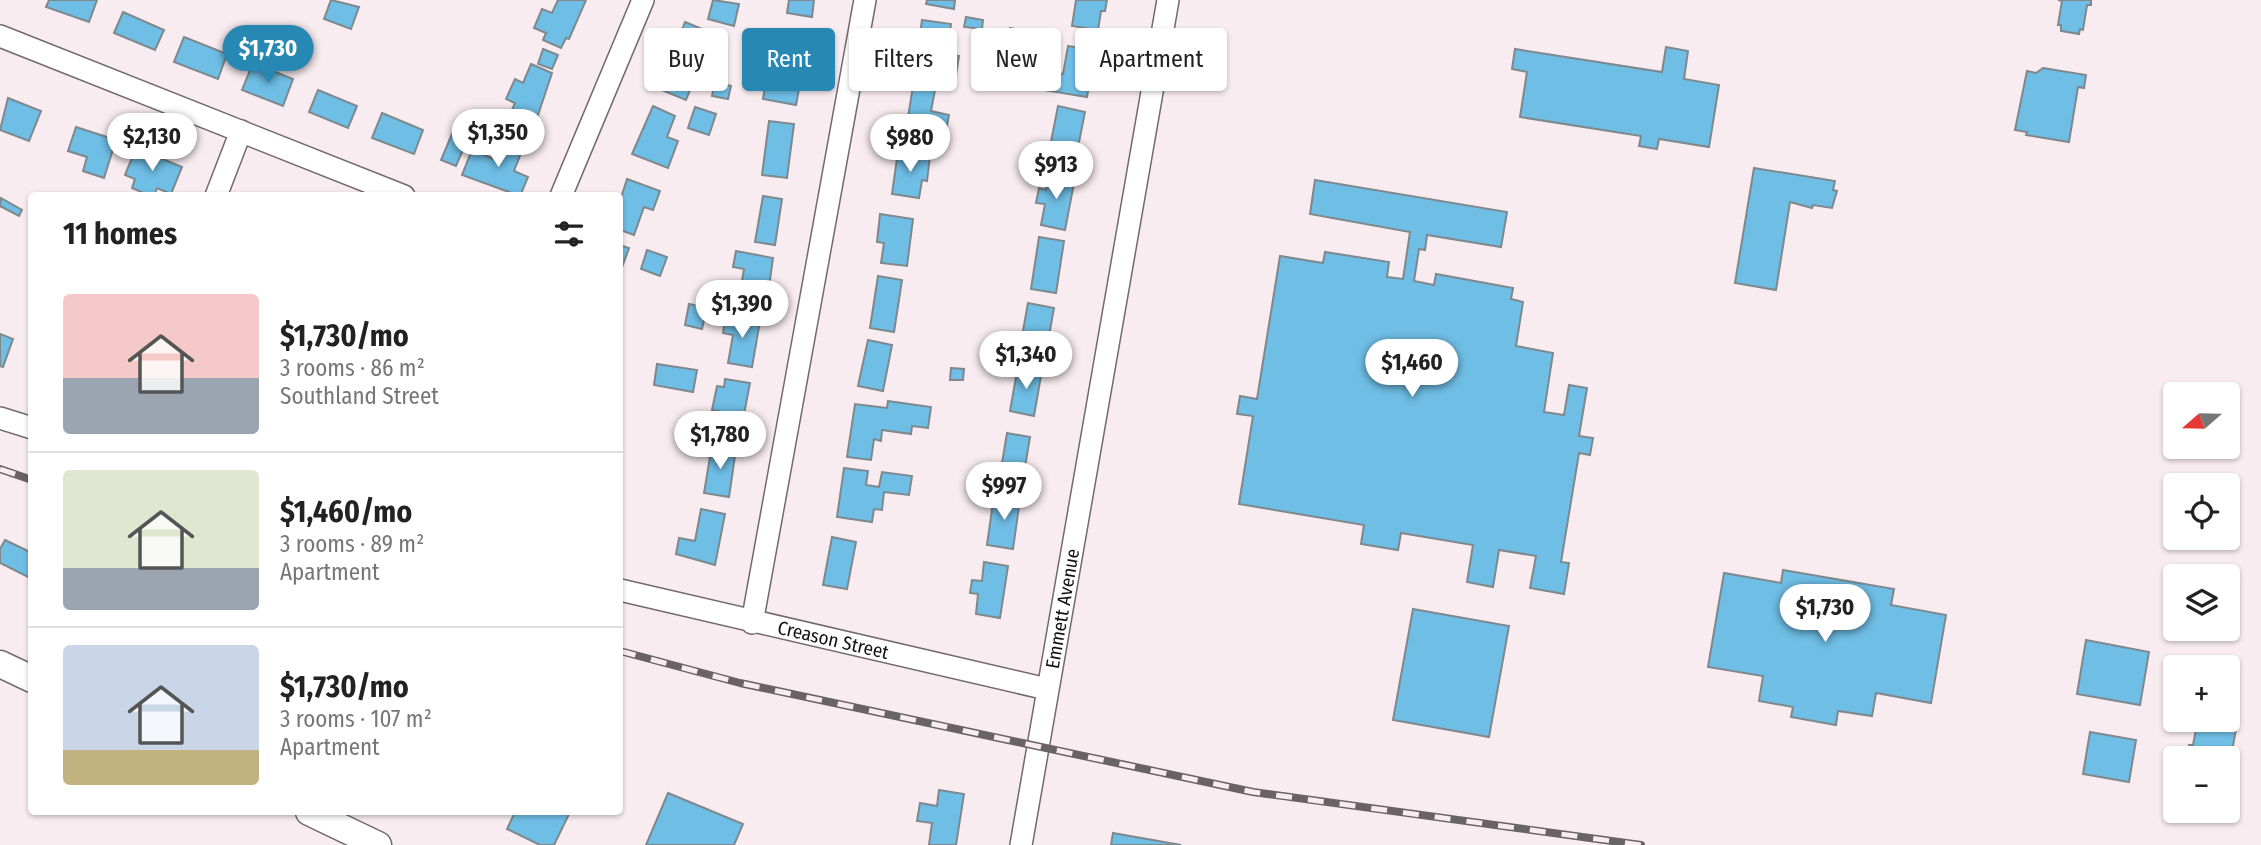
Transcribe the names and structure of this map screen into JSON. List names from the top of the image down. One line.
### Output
{"streets":{"street":["Emmett Avenue","Creason Street"]},"crossings":[["Emmett Avenue","Creason Street"]],"north":"left","page":{"price":["$1,730","$1,350","$2,130","$980","$913","$1,390","$1,340","$1,460","$1,780","$997","$1,730"],"chip":["Buy","Rent","Filters","New","Apartment"],"heading":"11 homes","list":[{"name":"$1,730/mo","note":"3 rooms · 86 m² · Southland Street"},{"name":"$1,460/mo","note":"3 rooms · 89 m² · Apartment"},{"name":"$1,730/mo","note":"3 rooms · 107 m² · Apartment"}],"map_buttons":["+","−"]}}
